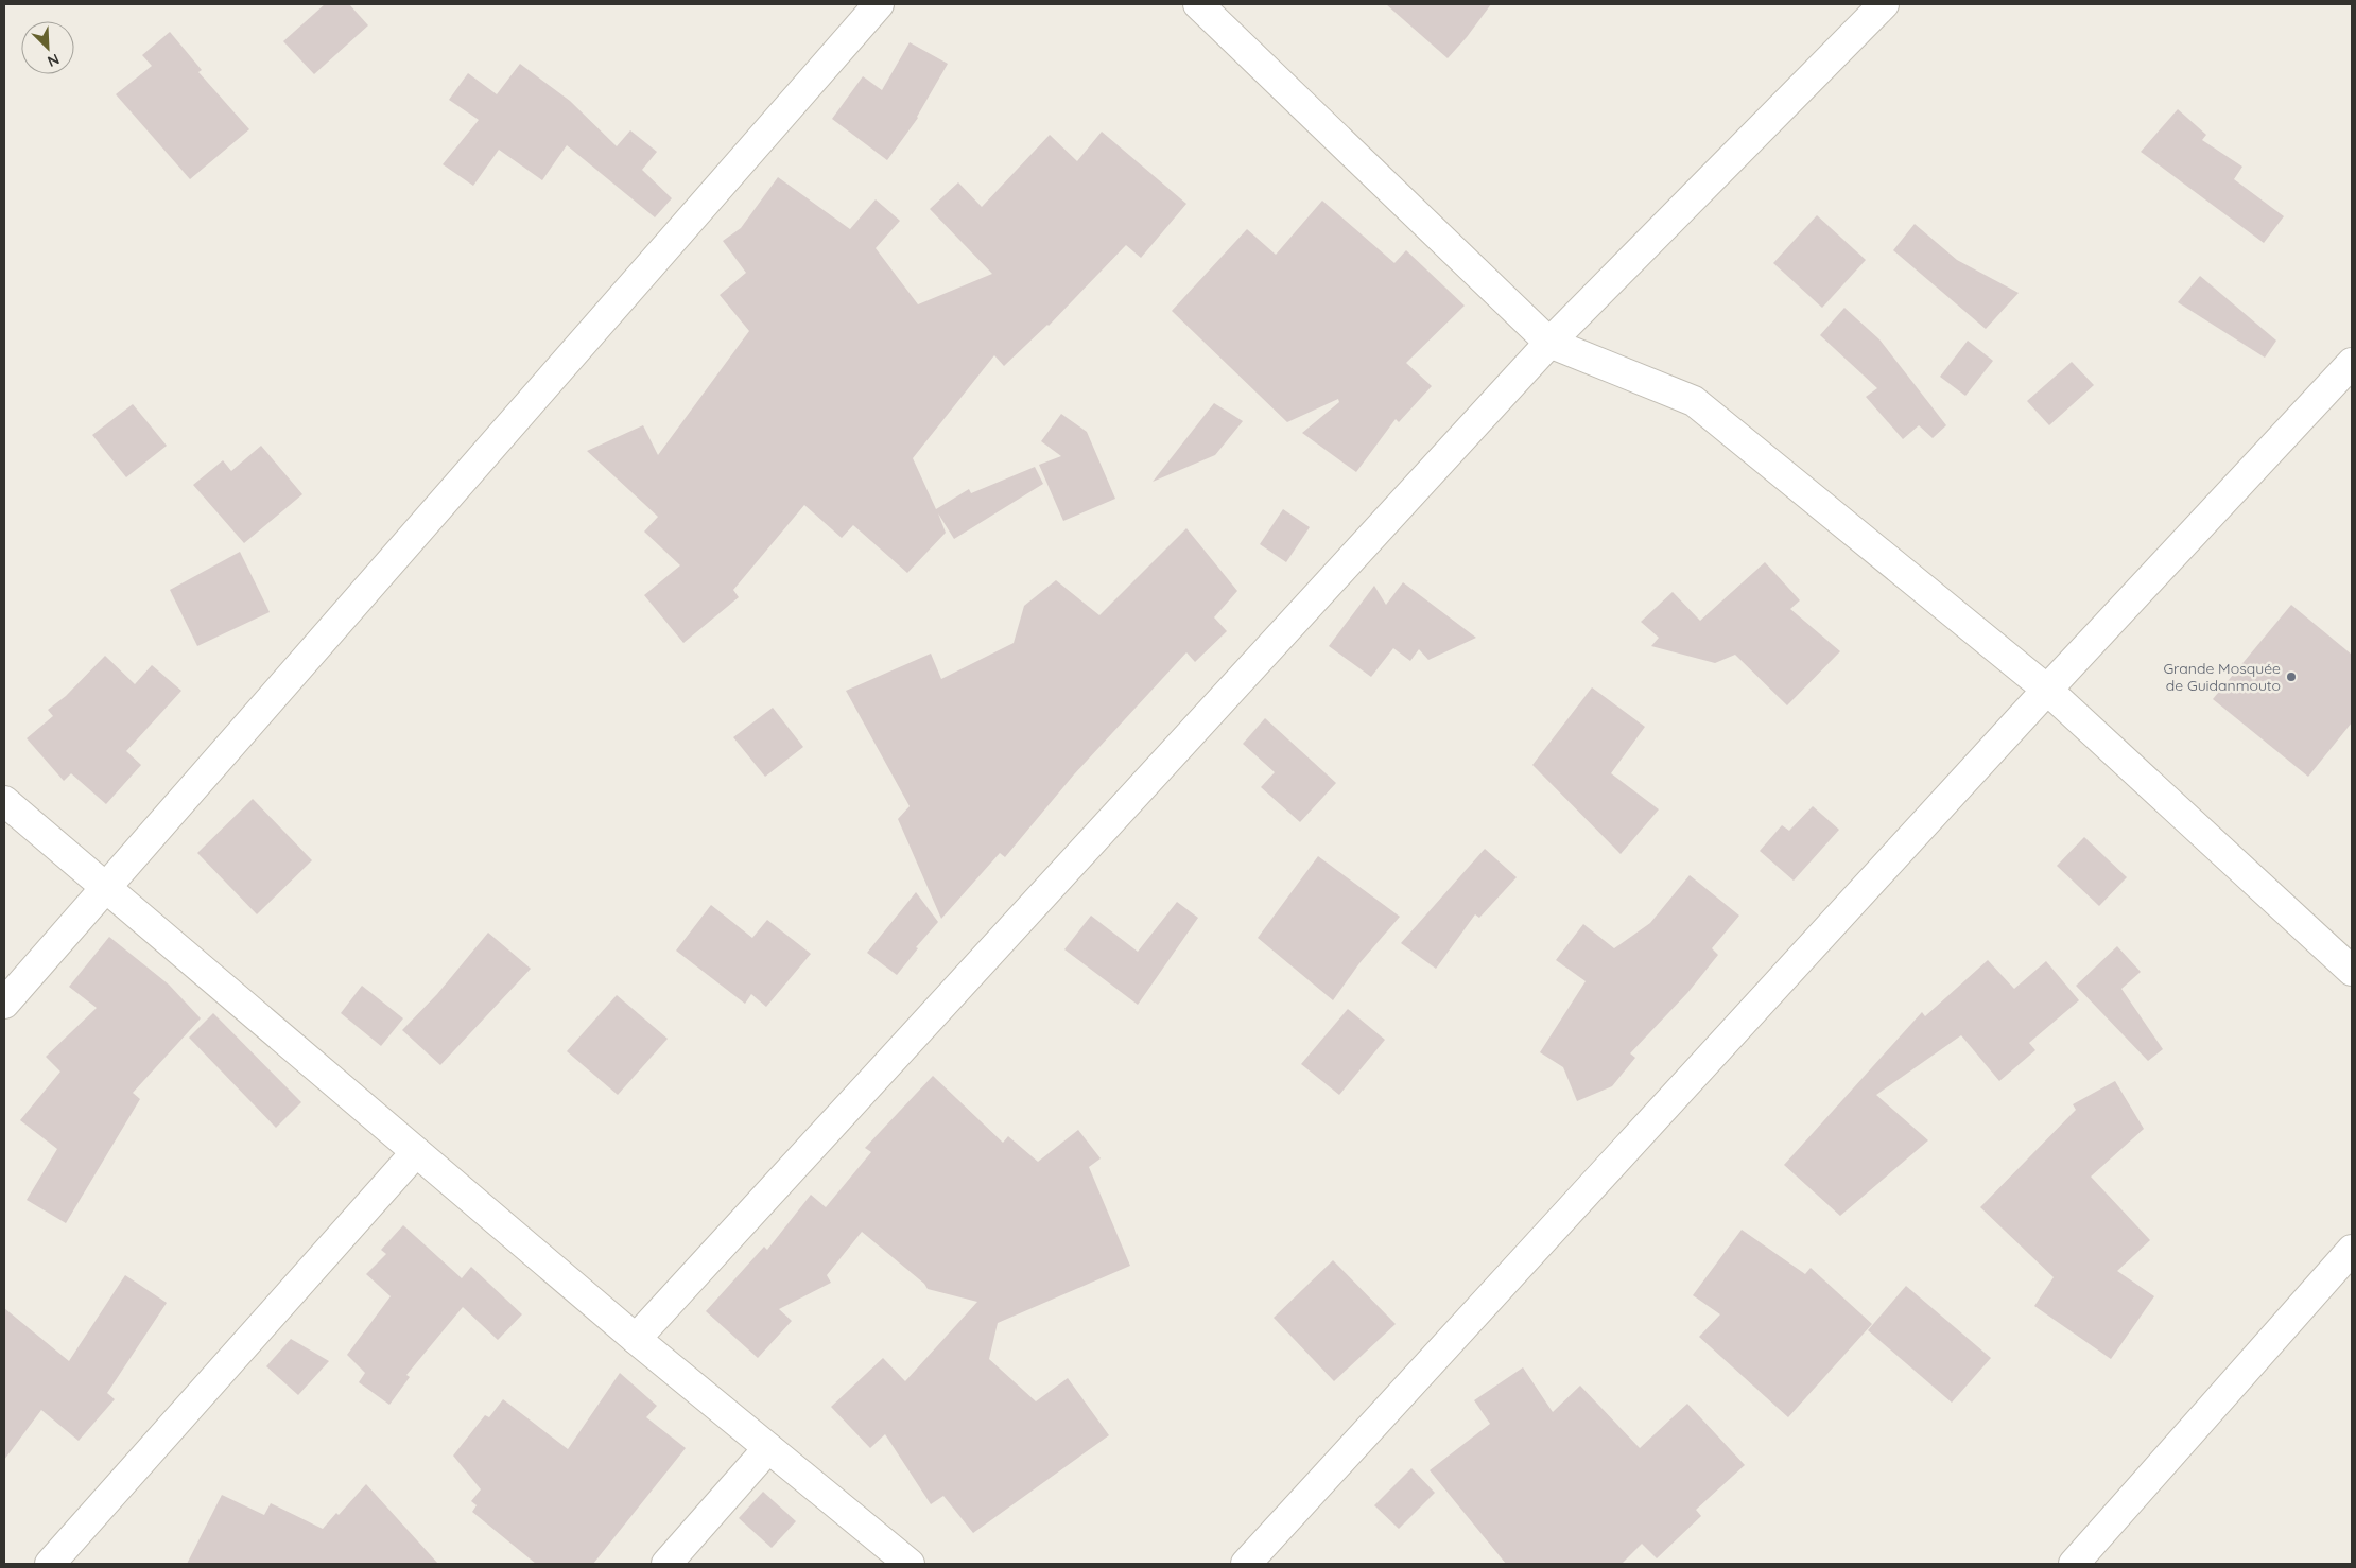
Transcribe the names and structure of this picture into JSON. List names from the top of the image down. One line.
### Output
{"places":["Grande Mosquée de Guidanmouto"],"north":"bottom right"}
